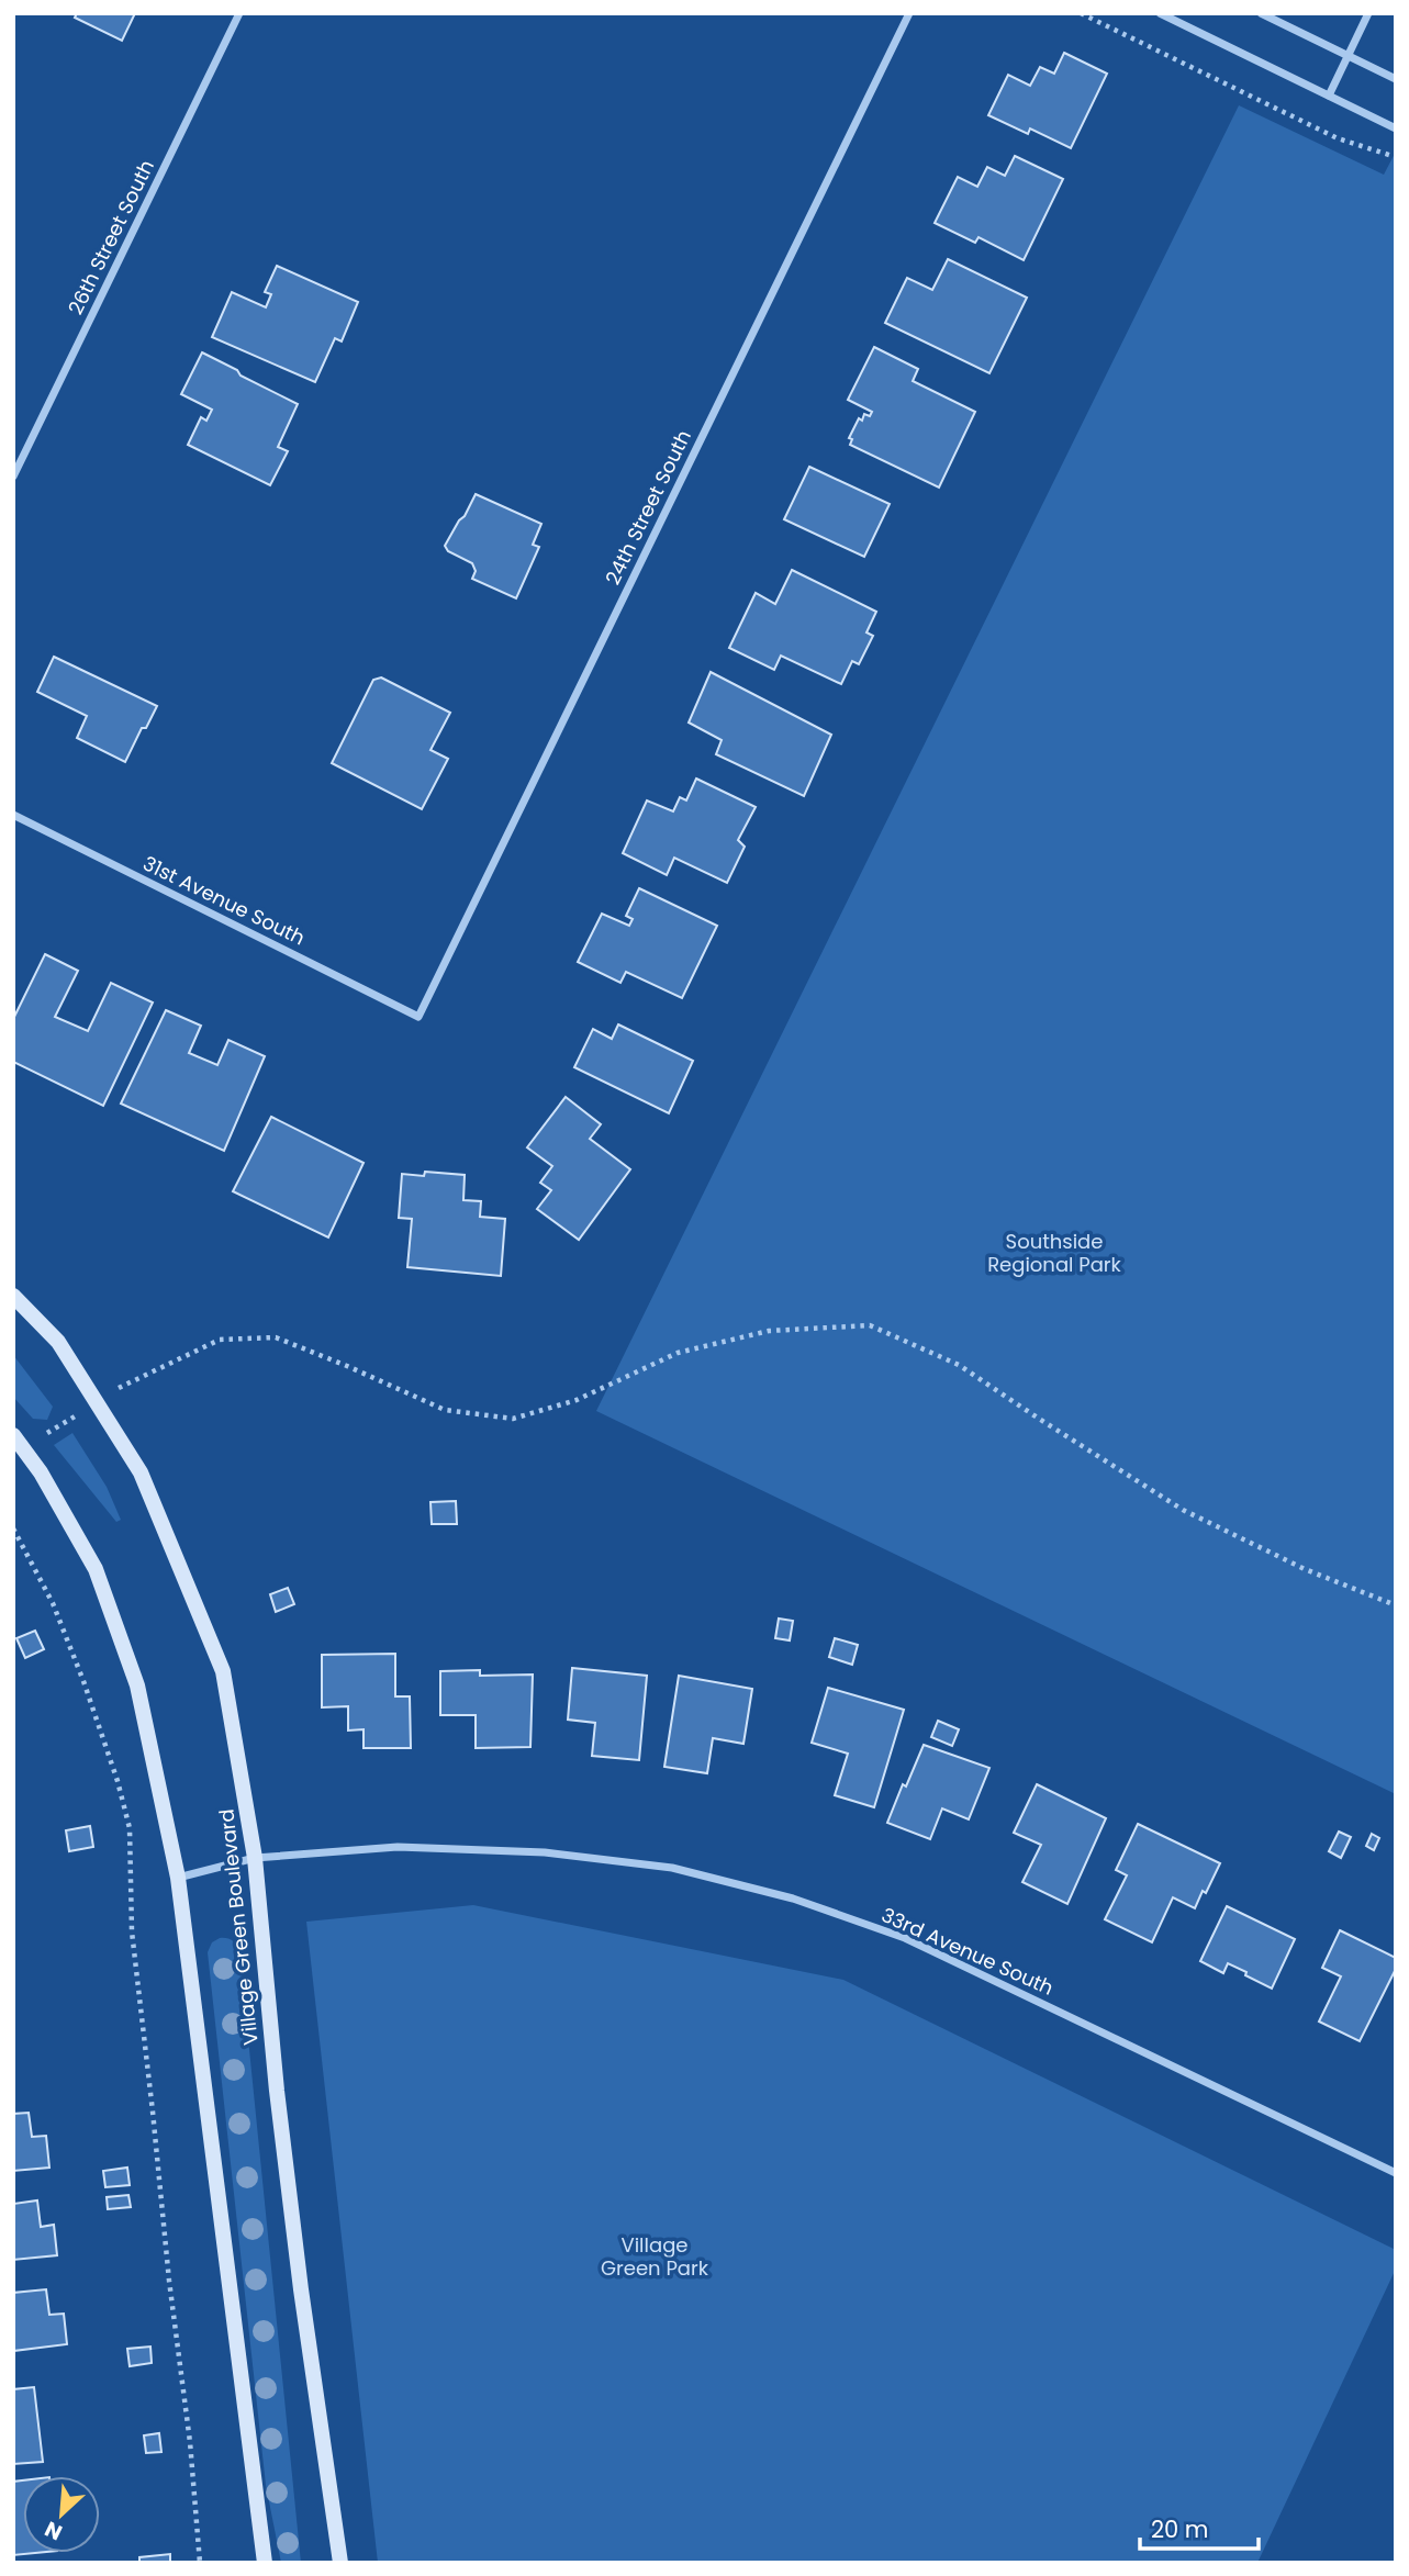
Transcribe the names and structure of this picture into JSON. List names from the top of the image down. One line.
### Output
{"streets":{"street":["26th Street South","24th Street South","31st Avenue South","Village Green Boulevard","33rd Avenue South"]},"crossings":[["24th Street South","31st Avenue South"],["Village Green Boulevard","33rd Avenue South"]],"parks":["Southside Regional Park","Village Green Park"],"scale_bar":"20 m","north":"bottom left"}
